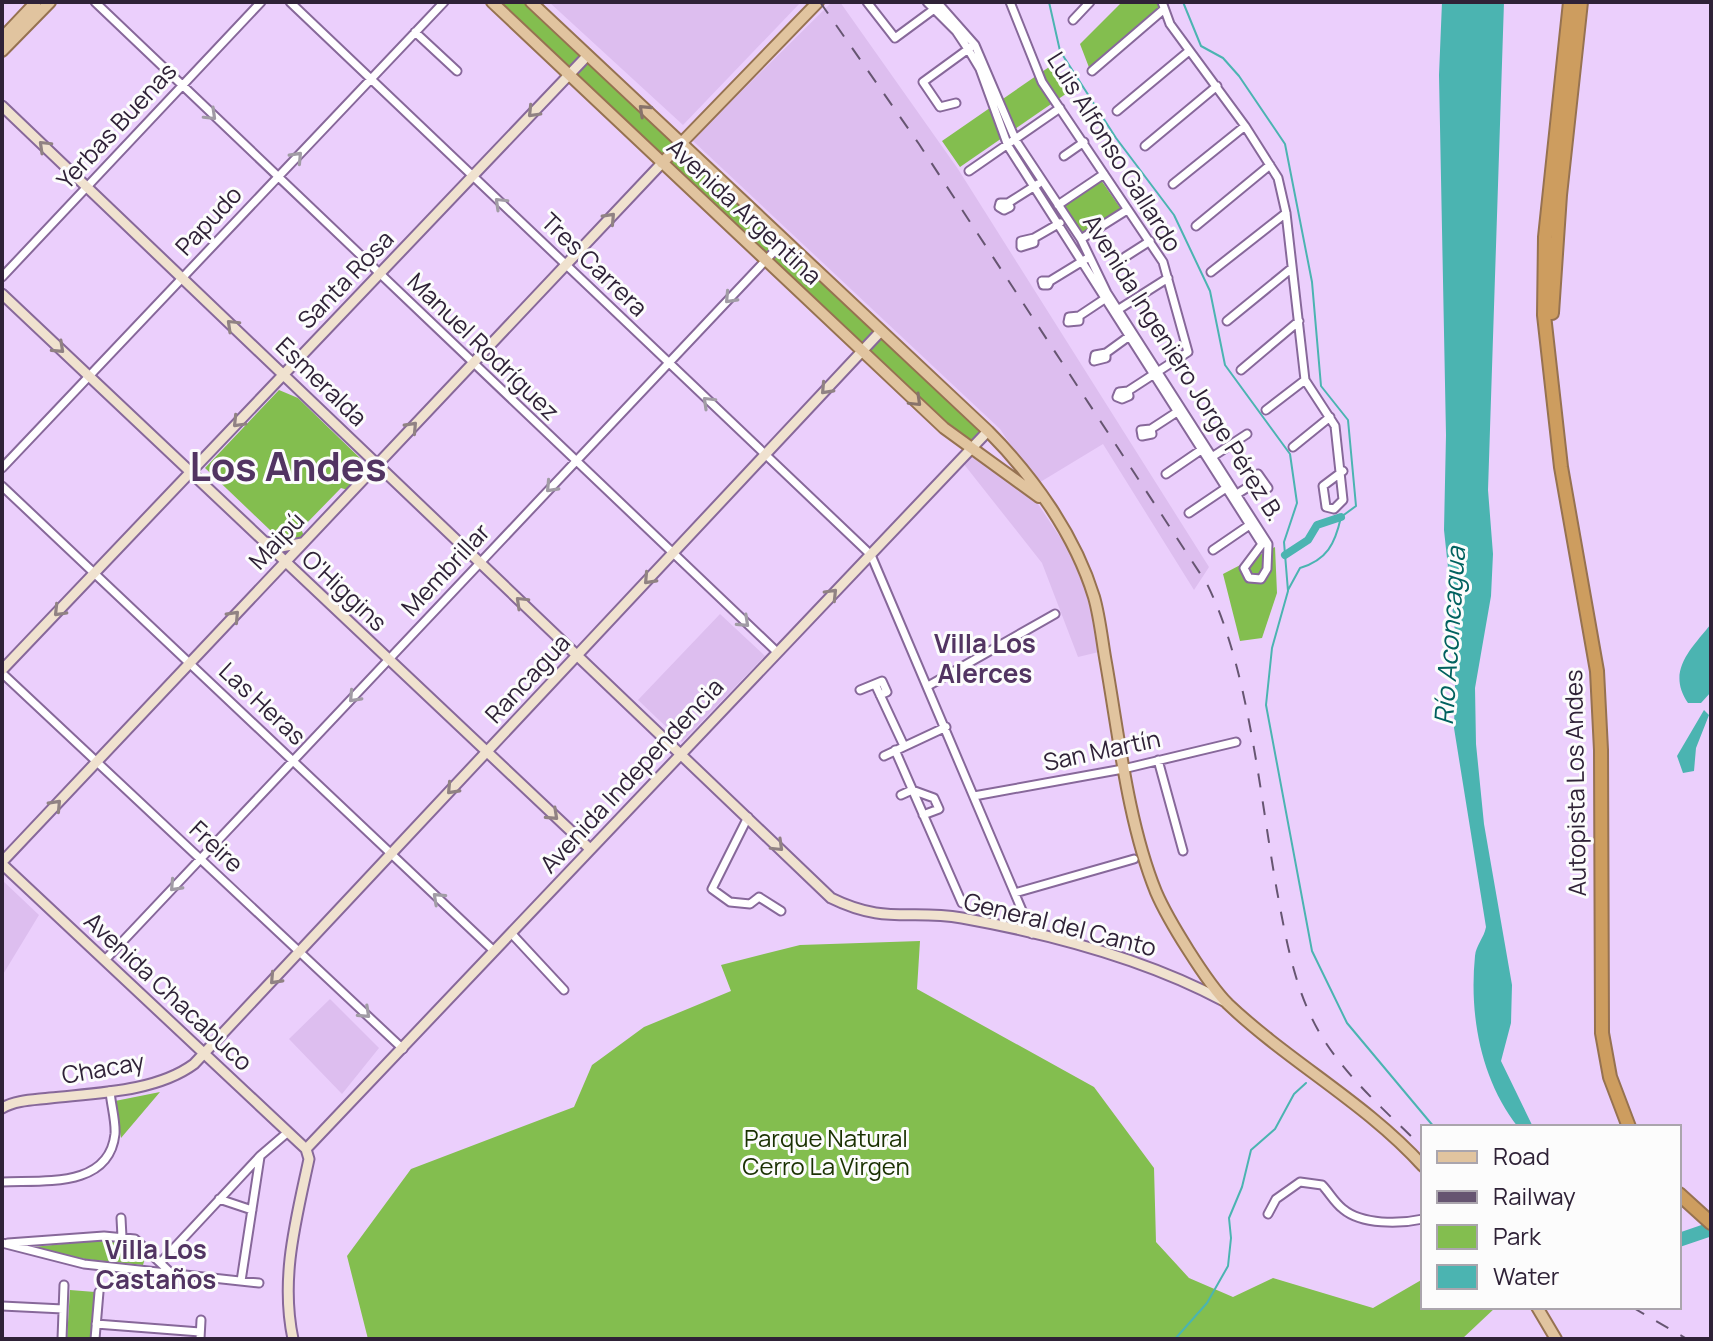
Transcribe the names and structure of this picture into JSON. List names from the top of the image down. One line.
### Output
{"streets":{"highway":["Autopista Los Andes"],"main road":["Avenida Argentina","Santa Rosa","Esmeralda","Maipú","O'Higgins","Rancagua","Avenida Independencia","General del Canto","Avenida Chacabuco","Chacay"],"street":["Yerbas Buenas","Luis Alfonso Gallardo","Papudo","Tres Carrera","Manuel Rodríguez","Avenida Ingeniero Jorge Pérez B.","Membrillar","Las Heras","San Martín","Freire"]},"crossings":[["Yerbas Buenas","Manuel Rodríguez"],["Yerbas Buenas","Esmeralda"],["Luis Alfonso Gallardo","Avenida Ingeniero Jorge Pérez B."],["Avenida Argentina","Santa Rosa"],["Avenida Argentina","Maipú"],["Avenida Argentina","Membrillar"],["Avenida Argentina","Rancagua"],["Avenida Argentina","San Martín"],["Avenida Argentina","Avenida Independencia"],["Avenida Argentina","General del Canto"],["Papudo","Tres Carrera"],["Papudo","Manuel Rodríguez"],["Papudo","Esmeralda"],["Papudo","O'Higgins"],["Tres Carrera","Santa Rosa"],["Tres Carrera","Maipú"],["Tres Carrera","Membrillar"],["Tres Carrera","Rancagua"],["Tres Carrera","Avenida Independencia"],["Santa Rosa","Manuel Rodríguez"],["Santa Rosa","Esmeralda"],["Santa Rosa","Maipú"],["Santa Rosa","O'Higgins"],["Santa Rosa","Las Heras"],["Santa Rosa","Freire"],["Manuel Rodríguez","Maipú"],["Manuel Rodríguez","Membrillar"],["Manuel Rodríguez","Rancagua"],["Manuel Rodríguez","Avenida Independencia"],["Esmeralda","Maipú"],["Esmeralda","Membrillar"],["Esmeralda","O'Higgins"],["Esmeralda","Rancagua"],["Esmeralda","Avenida Independencia"],["Esmeralda","General del Canto"],["Maipú","O'Higgins"],["Maipú","Las Heras"],["Maipú","Freire"],["Maipú","Avenida Chacabuco"],["Membrillar","O'Higgins"],["Membrillar","Las Heras"],["Membrillar","Freire"],["Membrillar","Avenida Chacabuco"],["O'Higgins","Rancagua"],["O'Higgins","Avenida Independencia"],["Rancagua","Las Heras"],["Rancagua","Freire"],["Rancagua","Avenida Chacabuco"],["Rancagua","Chacay"],["Las Heras","Avenida Independencia"],["Avenida Independencia","Freire"],["Avenida Independencia","General del Canto"],["Avenida Independencia","Avenida Chacabuco"],["Avenida Chacabuco","Chacay"]],"one_way":["Santa Rosa","Esmeralda","Maipú","Membrillar","Rancagua","General del Canto"],"districts":["Los Andes","Villa Los Alerces","Villa Los Castaños"],"water":["Río Aconcagua"],"parks":["Parque Natural Cerro La Virgen"],"legend":["Road","Railway","Park","Water"]}
